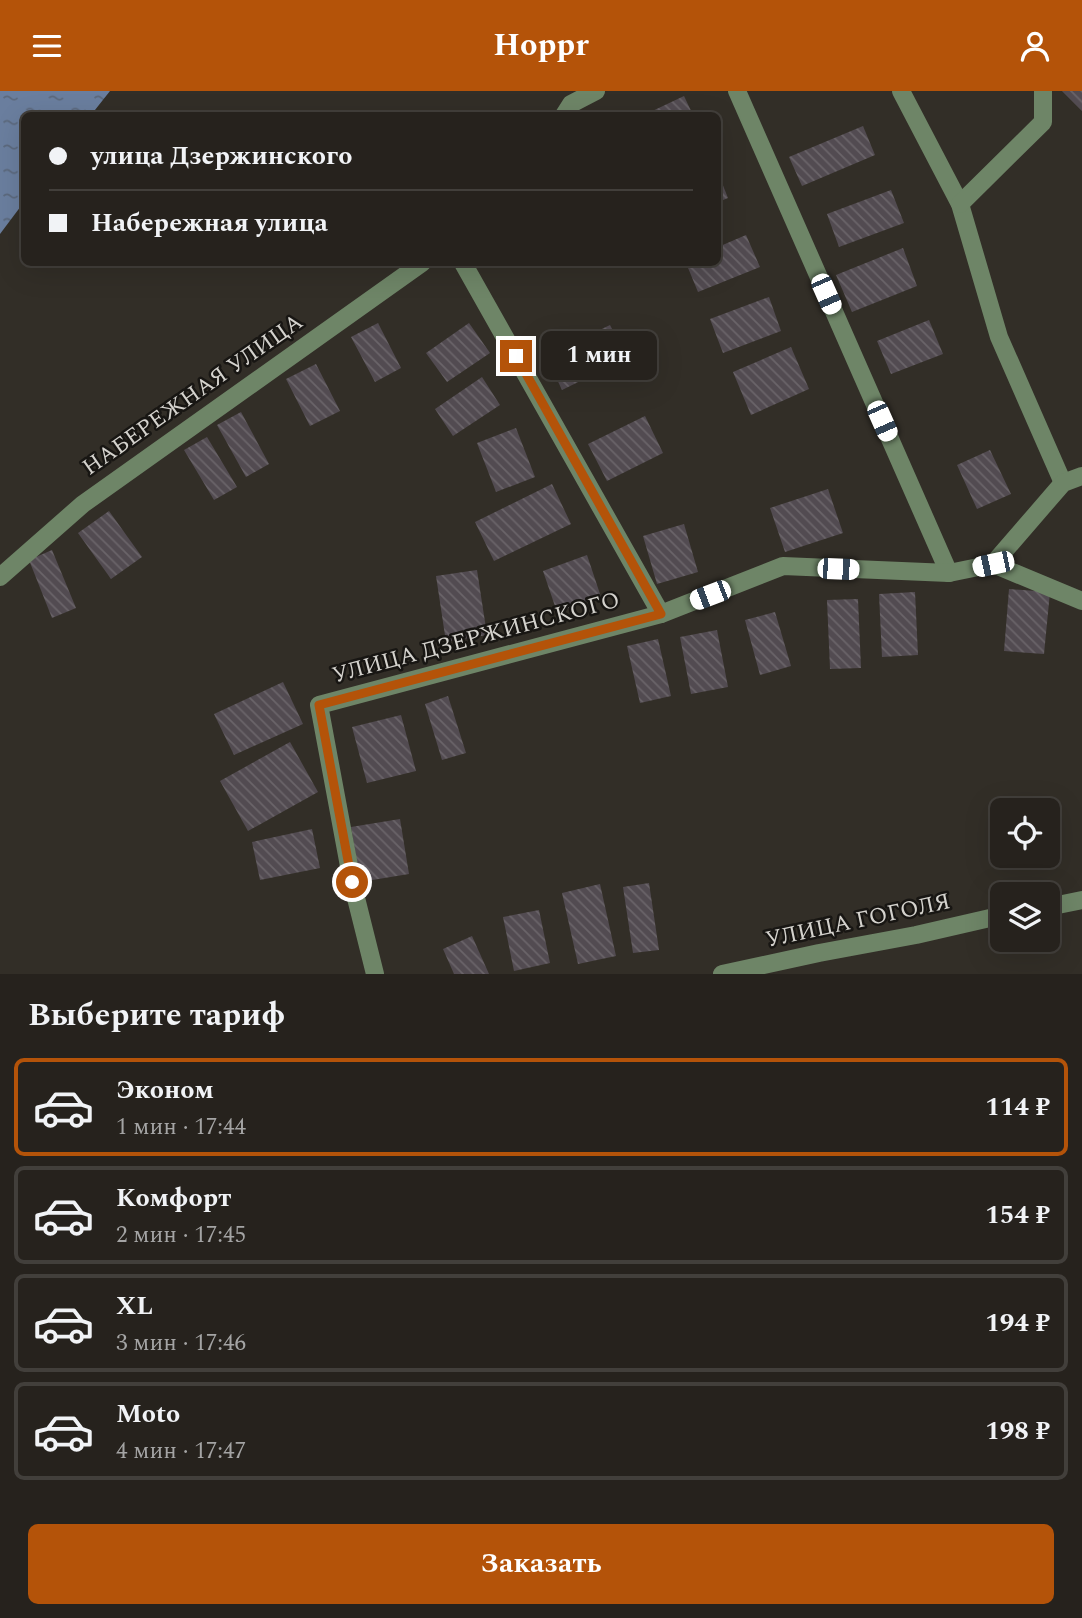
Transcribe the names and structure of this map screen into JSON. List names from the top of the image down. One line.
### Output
{"streets":{"street":["НАБЕРЕЖНАЯ УЛИЦА","УЛИЦА ДЗЕРЖИНСКОГО","УЛИЦА ГОГОЛЯ"]},"page":{"header":"Hoppr","banner":["улица Дзержинского","Набережная улица"],"bubble":"1 мин","heading":"Выберите тариф","list":[{"name":"Эконом","note":"1 мин · 17:44","value":"114 ₽"},{"name":"Комфорт","note":"2 мин · 17:45","value":"154 ₽"},{"name":"XL","note":"3 мин · 17:46","value":"194 ₽"},{"name":"Moto","note":"4 мин · 17:47","value":"198 ₽"}],"buttons":"Заказать"}}
